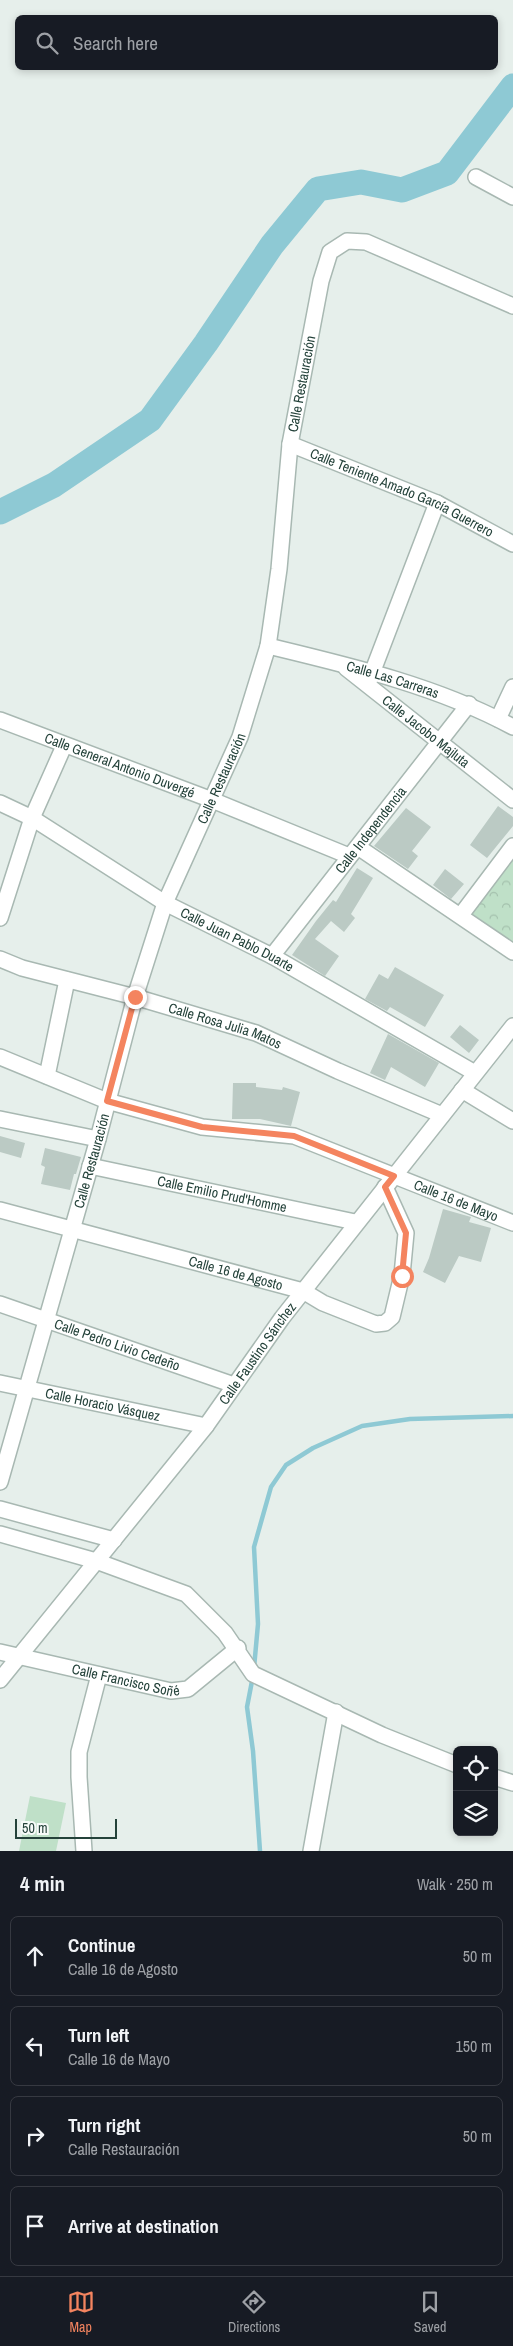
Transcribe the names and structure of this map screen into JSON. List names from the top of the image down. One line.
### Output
{"streets":{"street":["Calle Restauración","Calle Teniente Amado García Guerrero","Calle Las Carreras","Calle Jacobo Majluta","Calle General Antonio Duvergé","Calle Independencia","Calle Juan Pablo Duarte","Calle Rosa Julia Matos","Calle Emilio Prud'Homme","Calle 16 de Mayo","Calle 16 de Agosto","Calle Pedro Livio Cedeño","Calle Faustino Sánchez","Calle Horacio Vásquez","Calle Francisco Soñé"]},"crossings":[["Calle Restauración","Calle Teniente Amado García Guerrero"],["Calle Restauración","Calle Las Carreras"],["Calle Restauración","Calle General Antonio Duvergé"],["Calle Restauración","Calle Juan Pablo Duarte"],["Calle Restauración","Calle Rosa Julia Matos"],["Calle Restauración","Calle Emilio Prud'Homme"],["Calle Restauración","Calle 16 de Mayo"],["Calle Restauración","Calle 16 de Agosto"],["Calle Restauración","Calle Pedro Livio Cedeño"],["Calle Restauración","Calle Horacio Vásquez"],["Calle Las Carreras","Calle Jacobo Majluta"],["Calle Las Carreras","Calle Independencia"],["Calle Jacobo Majluta","Calle Independencia"],["Calle General Antonio Duvergé","Calle Independencia"],["Calle Independencia","Calle Juan Pablo Duarte"],["Calle Juan Pablo Duarte","Calle Faustino Sánchez"],["Calle Rosa Julia Matos","Calle Faustino Sánchez"],["Calle Emilio Prud'Homme","Calle Faustino Sánchez"],["Calle 16 de Mayo","Calle 16 de Agosto"],["Calle 16 de Mayo","Calle Faustino Sánchez"],["Calle 16 de Agosto","Calle Faustino Sánchez"],["Calle Pedro Livio Cedeño","Calle Faustino Sánchez"],["Calle Faustino Sánchez","Calle Horacio Vásquez"],["Calle Faustino Sánchez","Calle Francisco Soñé"]],"scale_bar":"50 m","page":{"search":"Search here","scale":"50 m","heading":["4 min","Walk · 250 m"],"list":[["Continue","Calle 16 de Agosto","50 m"],["Turn left","Calle 16 de Mayo","150 m"],["Turn right","Calle Restauración","50 m"],"Arrive at destination"],"nav":["Map","Directions","Saved"]}}
